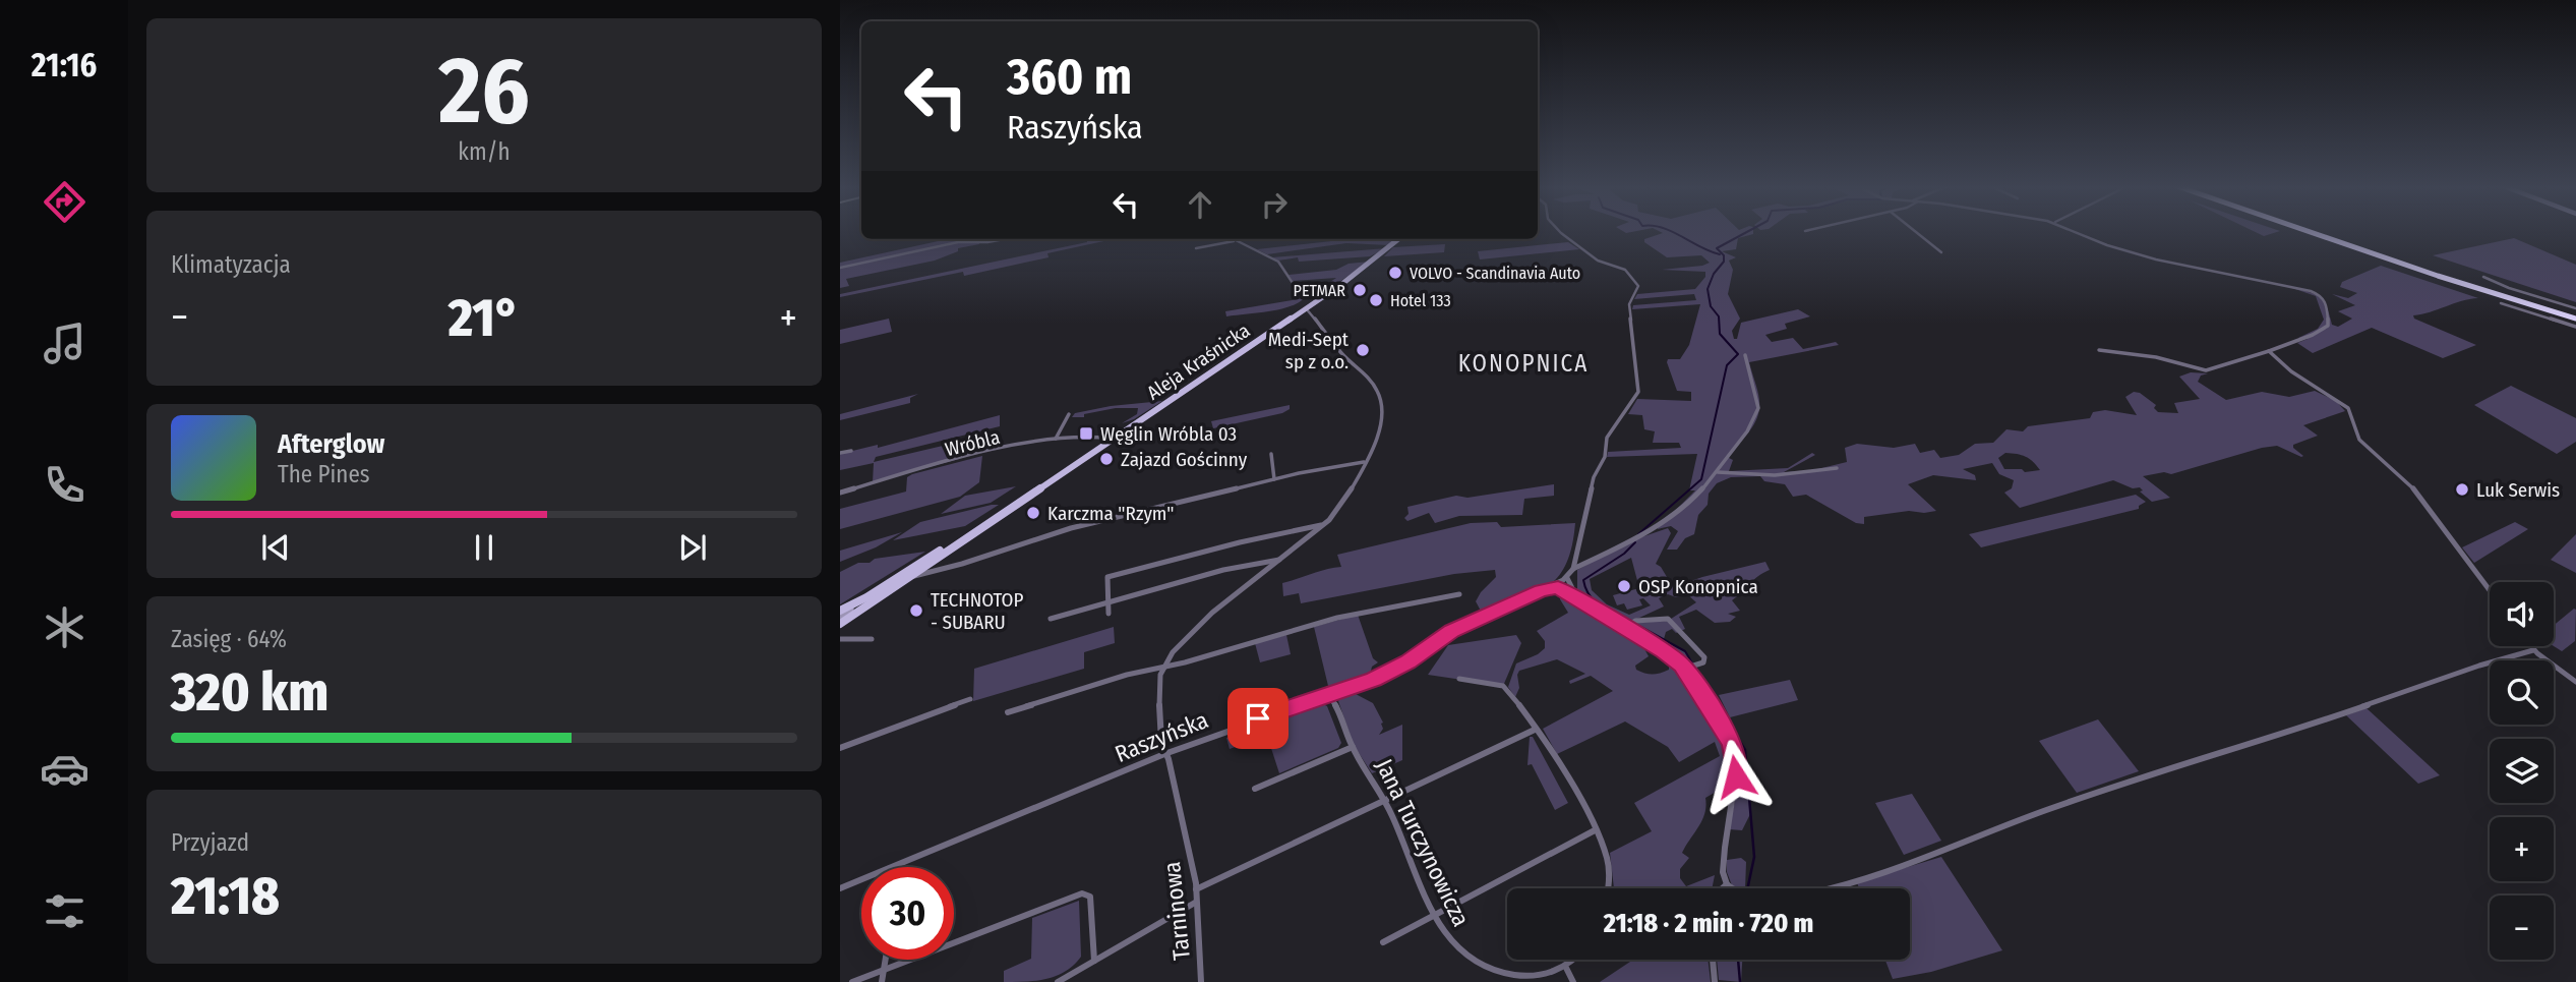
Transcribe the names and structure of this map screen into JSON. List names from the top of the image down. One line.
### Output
{"streets":{"main road":["Aleja Kraśnicka"],"street":["Wróbla","Raszyńska","Jana Turczynowicza","Tarninowa"]},"crossings":[["Aleja Kraśnicka","Wróbla"],["Raszyńska","Jana Turczynowicza"],["Raszyńska","Tarninowa"]],"districts":["KONOPNICA"],"places":{"other":["VOLVO - Scandinavia Auto","PETMAR","Hotel 133","Medi-Sept sp z o.o.","Zajazd Gościnny","Luk Serwis","Karczma \"Rzym\"","OSP Konopnica","TECHNOTOP - SUBARU"],"transit":["Węglin Wróbla 03"]},"page":{"tabs":"21:16","tile":[["26","km/h"],"Klimatyzacja",["Zasięg · 64%","320 km"],["Przyjazd","21:18"]],"turn":["360 m","Raszyńska"],"heat":["−","21°","+"],"song":["Afterglow","The Pines"],"map_buttons":["+","−"],"limit":"30","trip":"21:18 · 2 min · 720 m"}}
